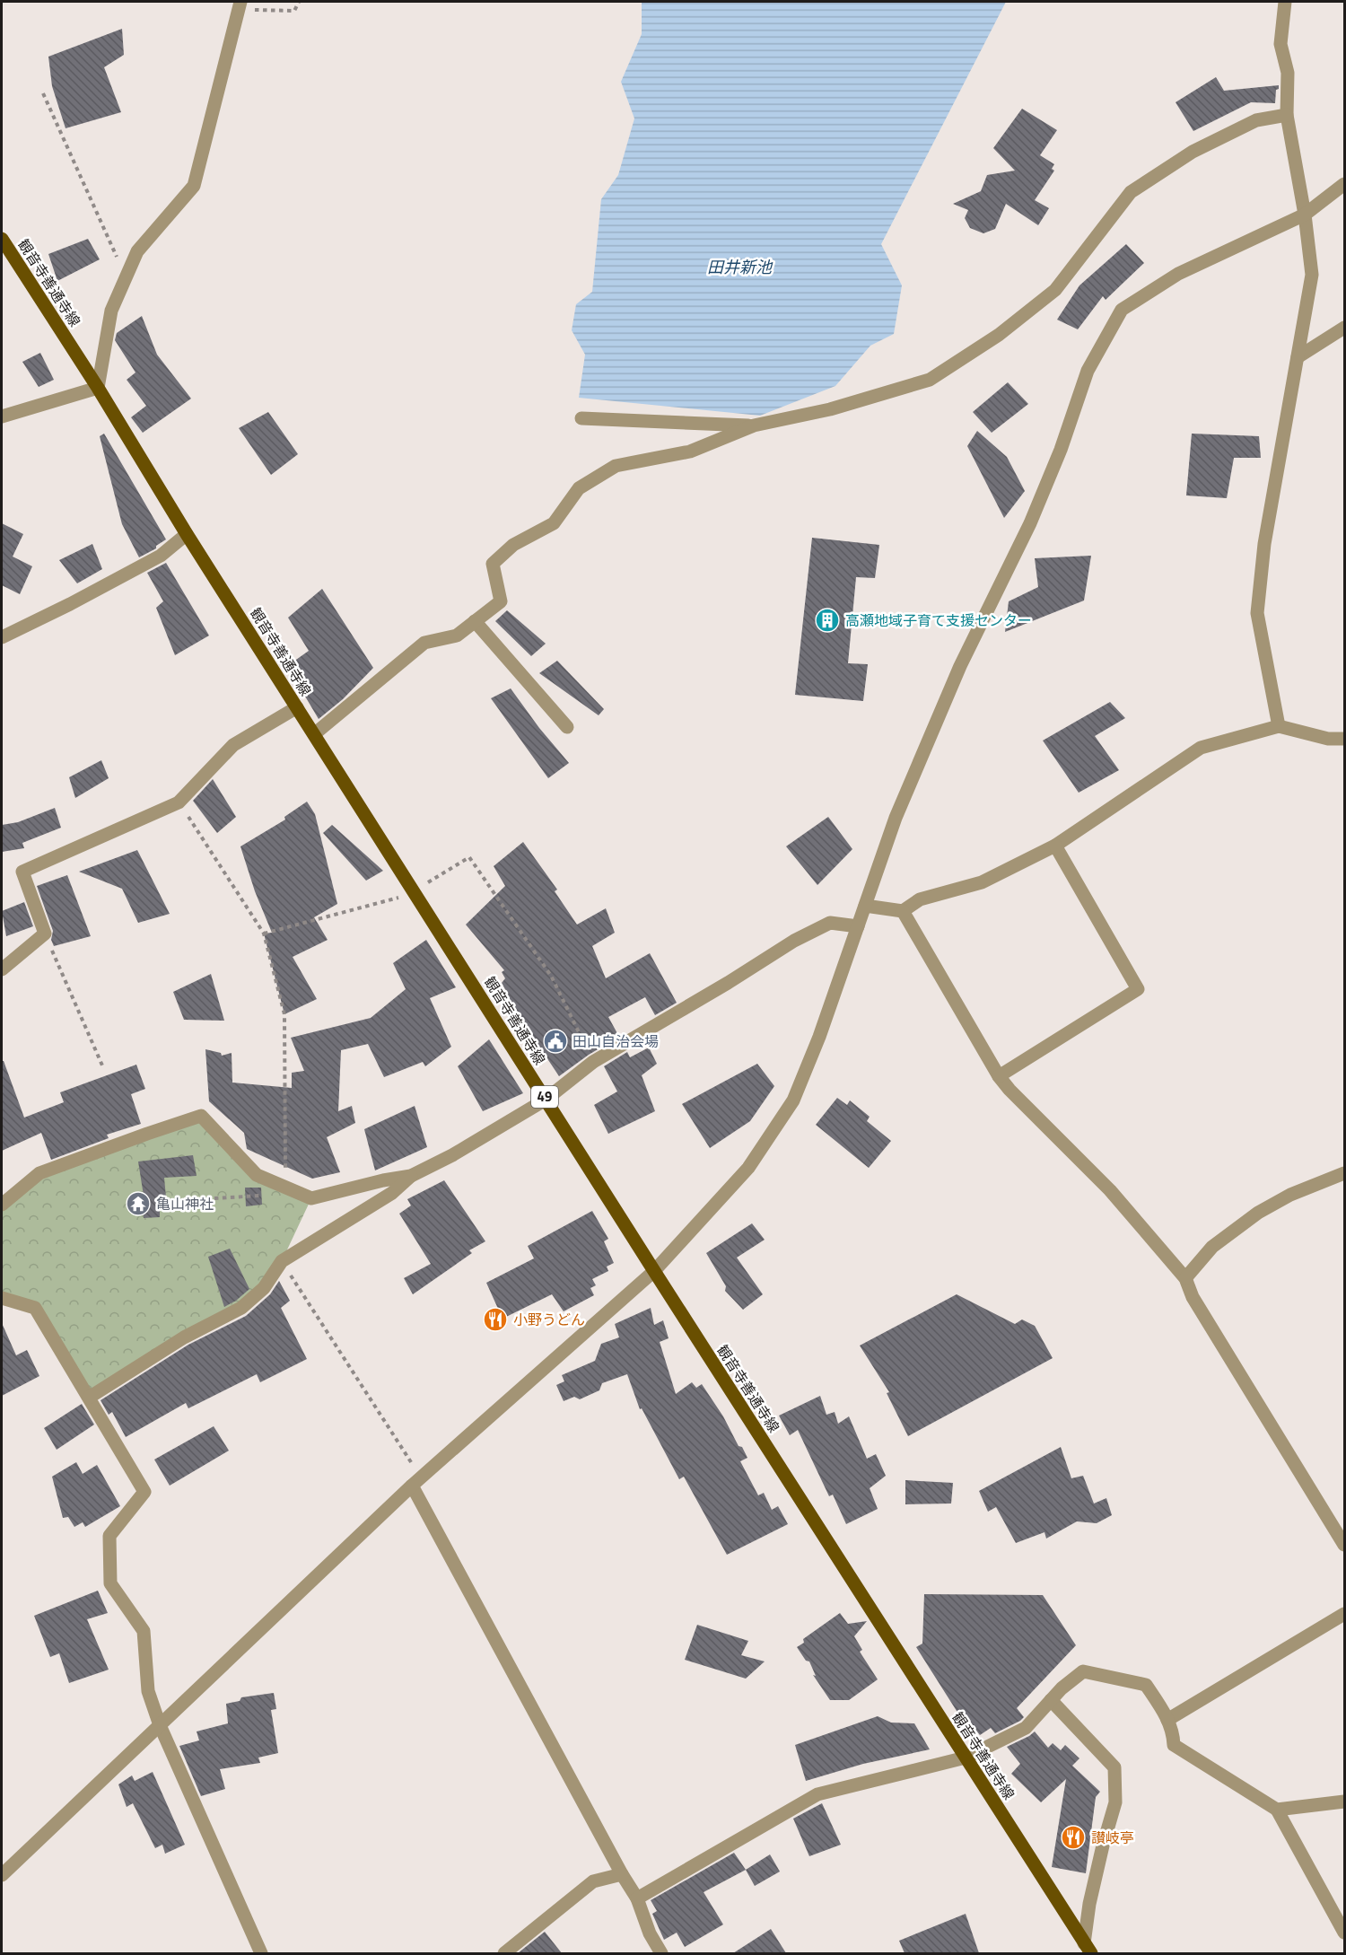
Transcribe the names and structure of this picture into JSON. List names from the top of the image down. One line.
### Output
{"streets":{"main road":["観音寺善通寺線","49"]},"water":["田井新池"],"places":{"building":["高瀬地域子育て支援センター"],"public building":["田山自治会場"],"temple":["亀山神社"],"restaurant":["小野うどん","讃岐亭"]}}
